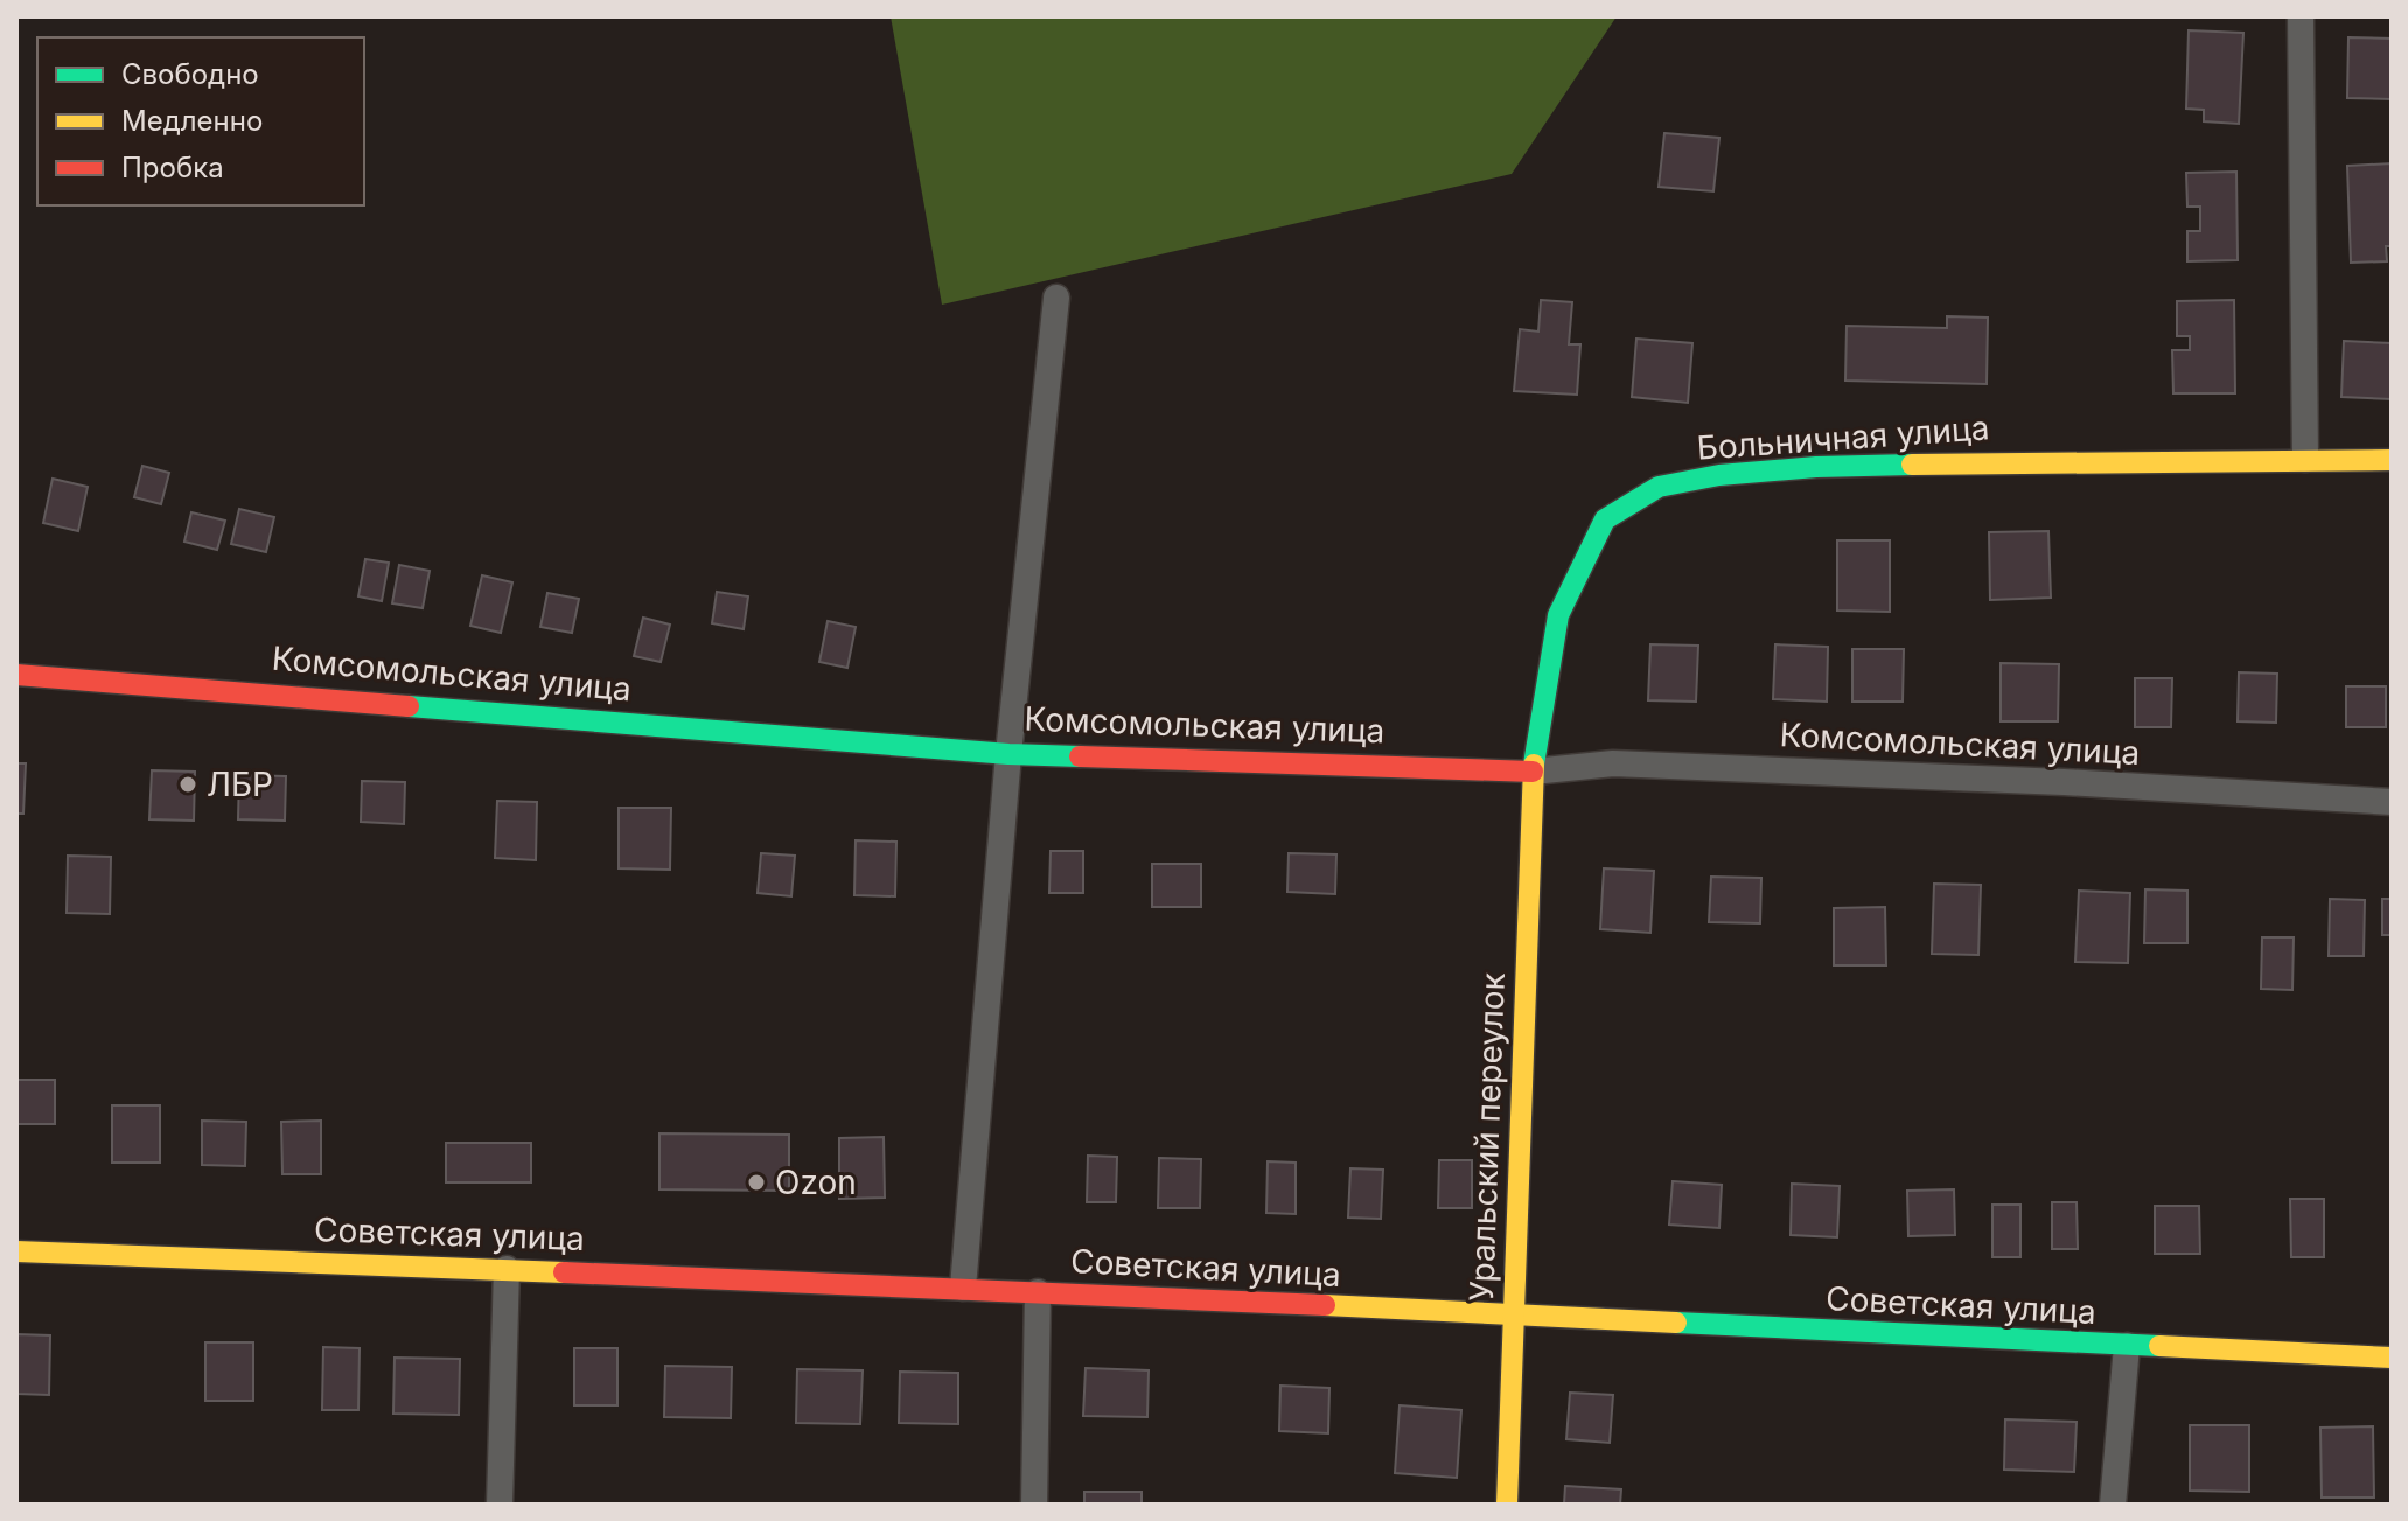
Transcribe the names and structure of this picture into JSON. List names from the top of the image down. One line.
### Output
{"streets":{"street":["Больничная улица","Комсомольская улица","Уральский переулок","Советская улица"]},"crossings":[["Больничная улица","Комсомольская улица"],["Больничная улица","Уральский переулок"],["Комсомольская улица","Уральский переулок"],["Уральский переулок","Советская улица"]],"places":["ЛБР","Ozon"],"legend":["Свободно","Медленно","Пробка"]}
